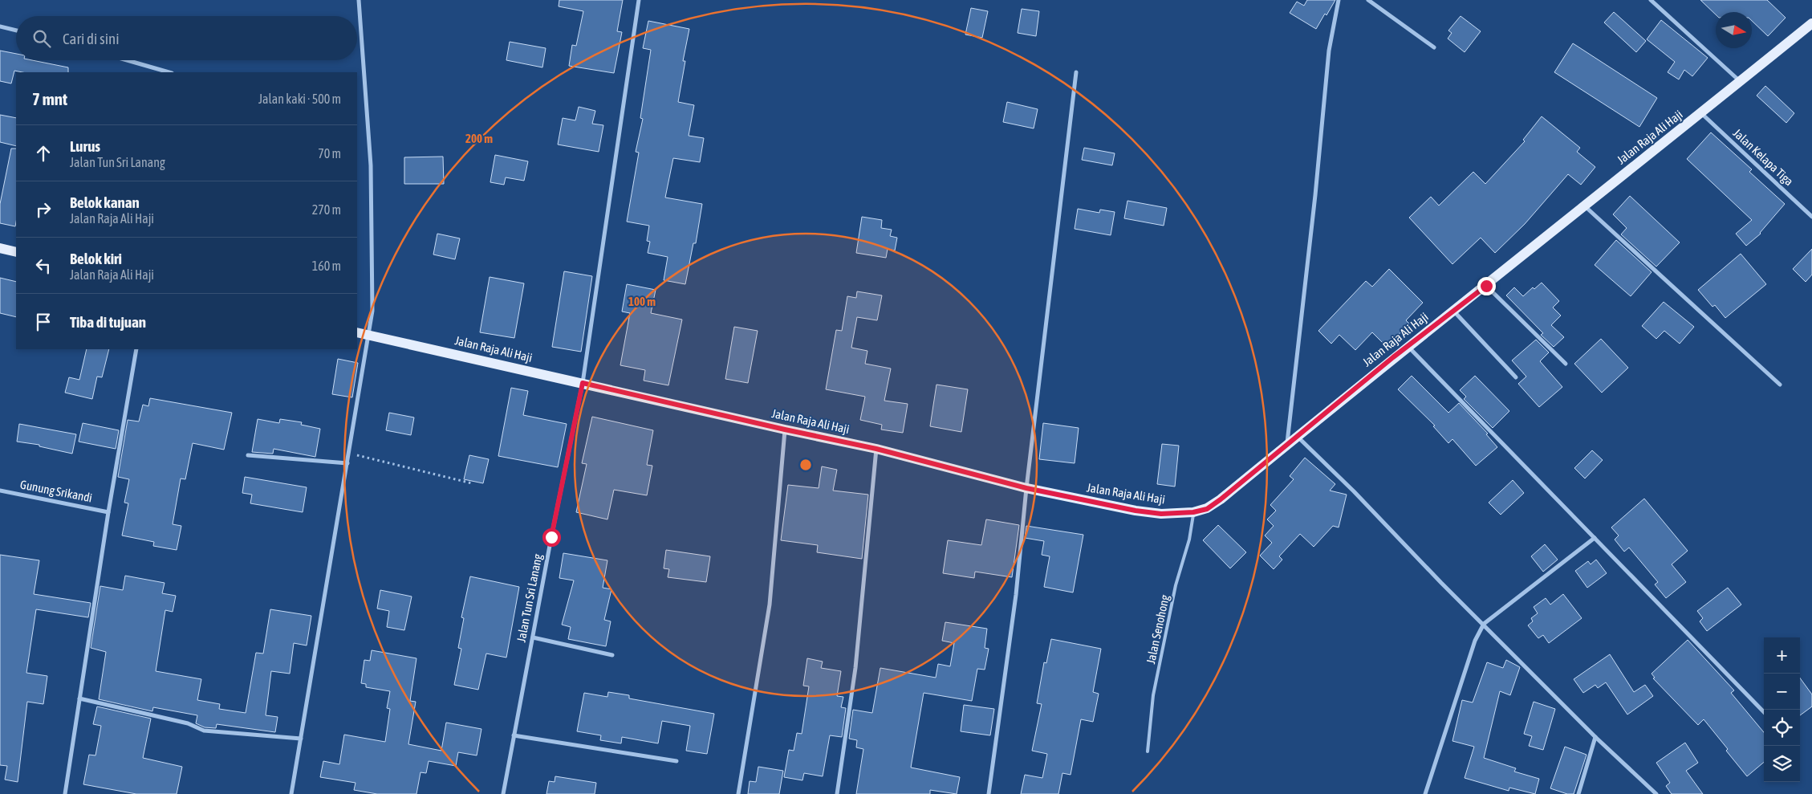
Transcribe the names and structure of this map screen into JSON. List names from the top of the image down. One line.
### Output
{"streets":{"main road":["Jalan Raja Ali Haji"],"street":["Jalan Kelapa Tiga","Gunung Srikandi","Jalan Tun Sri Lanang"],"lane":["Jalan Senohong"]},"crossings":[["Jalan Raja Ali Haji","Jalan Kelapa Tiga"],["Jalan Raja Ali Haji","Jalan Tun Sri Lanang"],["Jalan Raja Ali Haji","Jalan Senohong"]],"north":"right","page":{"search":"Cari di sini","heading":["7 mnt","Jalan kaki · 500 m"],"list":[["Lurus","Jalan Tun Sri Lanang","70 m"],["Belok kanan","Jalan Raja Ali Haji","270 m"],["Belok kiri","Jalan Raja Ali Haji","160 m"],"Tiba di tujuan"],"map_buttons":["+","−"]},"rings":["200 m","100 m"]}
